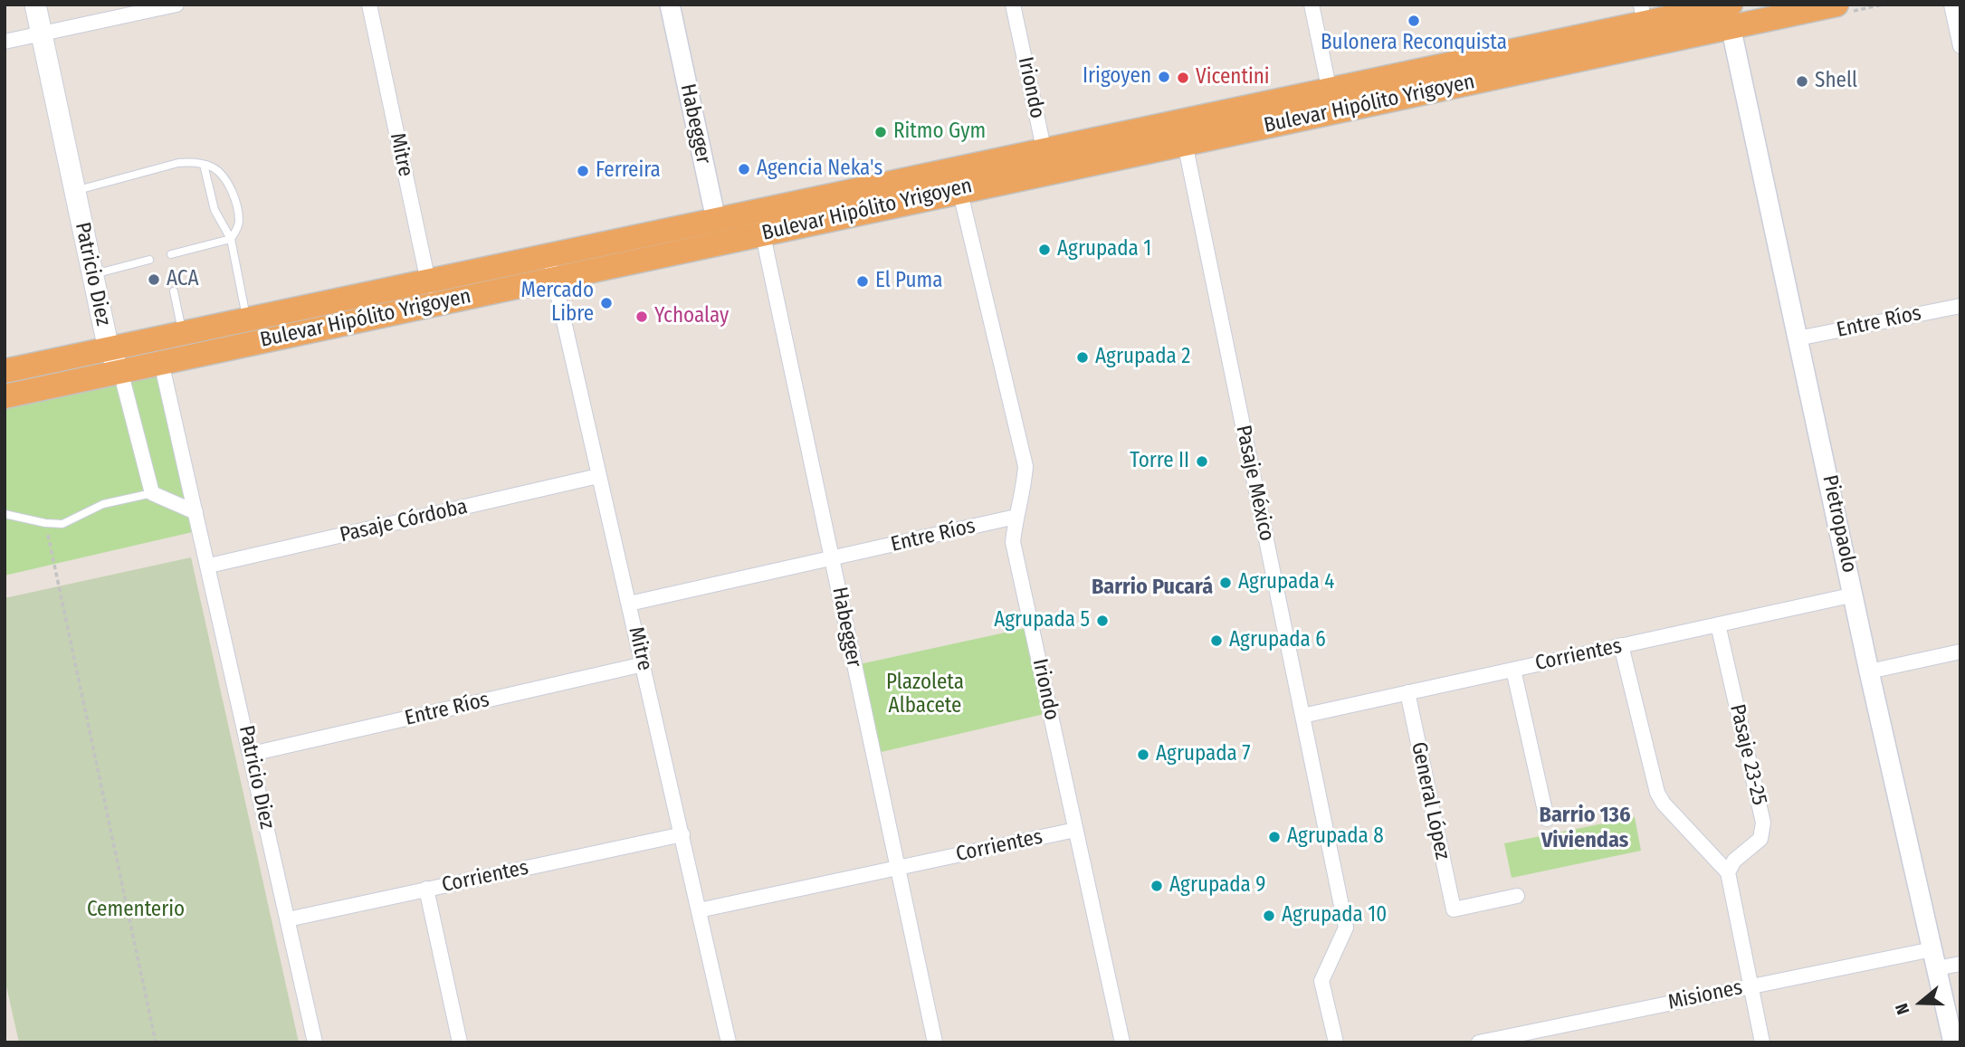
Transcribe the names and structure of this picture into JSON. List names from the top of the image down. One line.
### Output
{"streets":{"highway":["Bulevar Hipólito Yrigoyen"],"main road":["Patricio Diez"],"street":["Iriondo","Habegger","Mitre","Entre Ríos","Pasaje México","Pasaje Córdoba","Pietropaolo","Corrientes","Pasaje 23-25","General López","Misiones"]},"crossings":[["Iriondo","Bulevar Hipólito Yrigoyen"],["Iriondo","Entre Ríos"],["Iriondo","Corrientes"],["Bulevar Hipólito Yrigoyen","Habegger"],["Bulevar Hipólito Yrigoyen","Mitre"],["Bulevar Hipólito Yrigoyen","Patricio Diez"],["Bulevar Hipólito Yrigoyen","Pasaje México"],["Bulevar Hipólito Yrigoyen","Pietropaolo"],["Habegger","Entre Ríos"],["Habegger","Corrientes"],["Mitre","Entre Ríos"],["Mitre","Pasaje Córdoba"],["Mitre","Corrientes"],["Patricio Diez","Entre Ríos"],["Patricio Diez","Pasaje Córdoba"],["Patricio Diez","Corrientes"],["Entre Ríos","Pietropaolo"],["Pasaje México","Corrientes"],["Pietropaolo","Corrientes"],["Pietropaolo","Misiones"],["Corrientes","Pasaje 23-25"],["Corrientes","General López"]],"districts":["Barrio Pucará","Barrio 136 Viviendas"],"parks":["Plazoleta Albacete","Cementerio"],"places":["Bulonera Reconquista","Irigoyen","Vicentini","Shell","Ritmo Gym","Agencia Neka's","Ferreira","Agrupada 1","ACA","El Puma","Mercado Libre","Ychoalay","Agrupada 2","Torre II","Agrupada 4","Agrupada 5","Agrupada 6","Agrupada 7","Agrupada 8","Agrupada 9","Agrupada 10"],"north":"left"}
